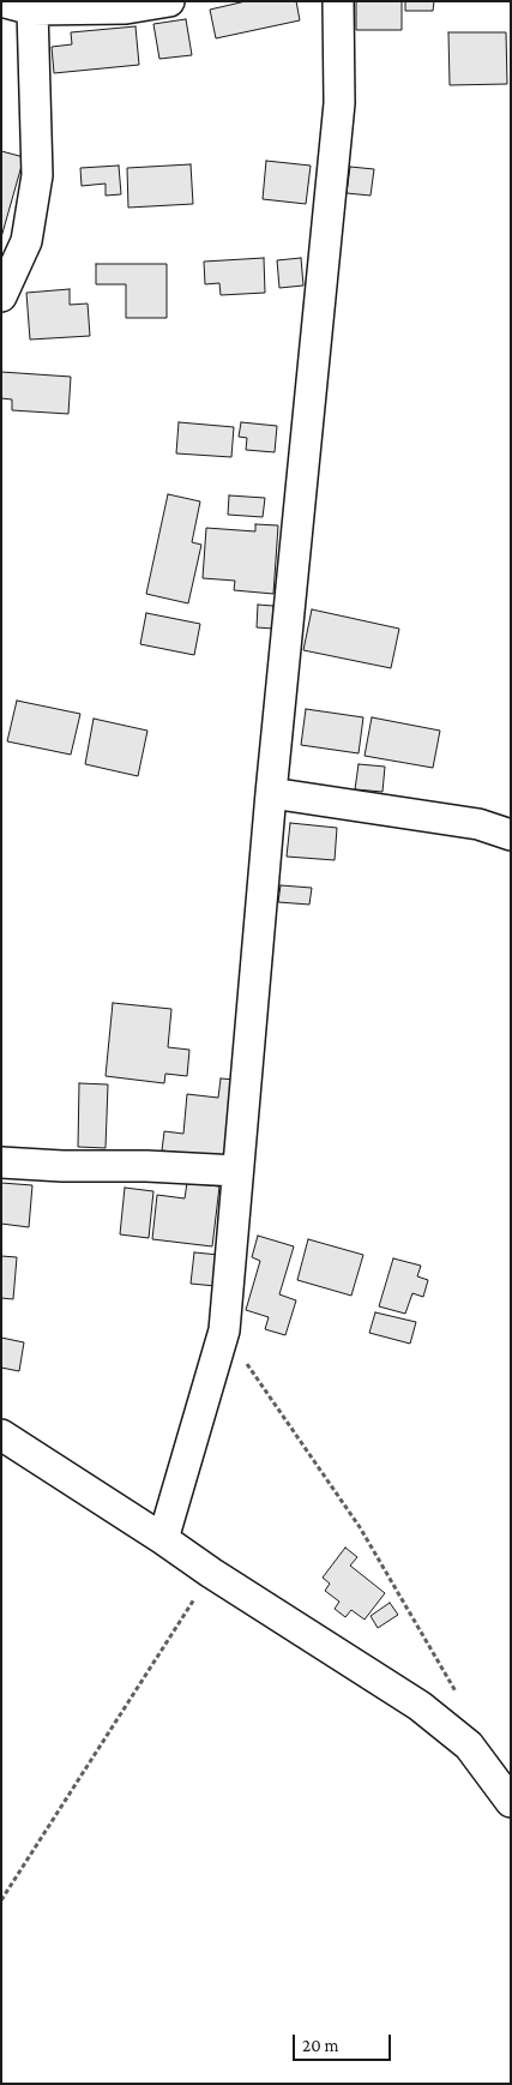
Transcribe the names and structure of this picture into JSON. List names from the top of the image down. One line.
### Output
{"scale_bar":"20 m"}
